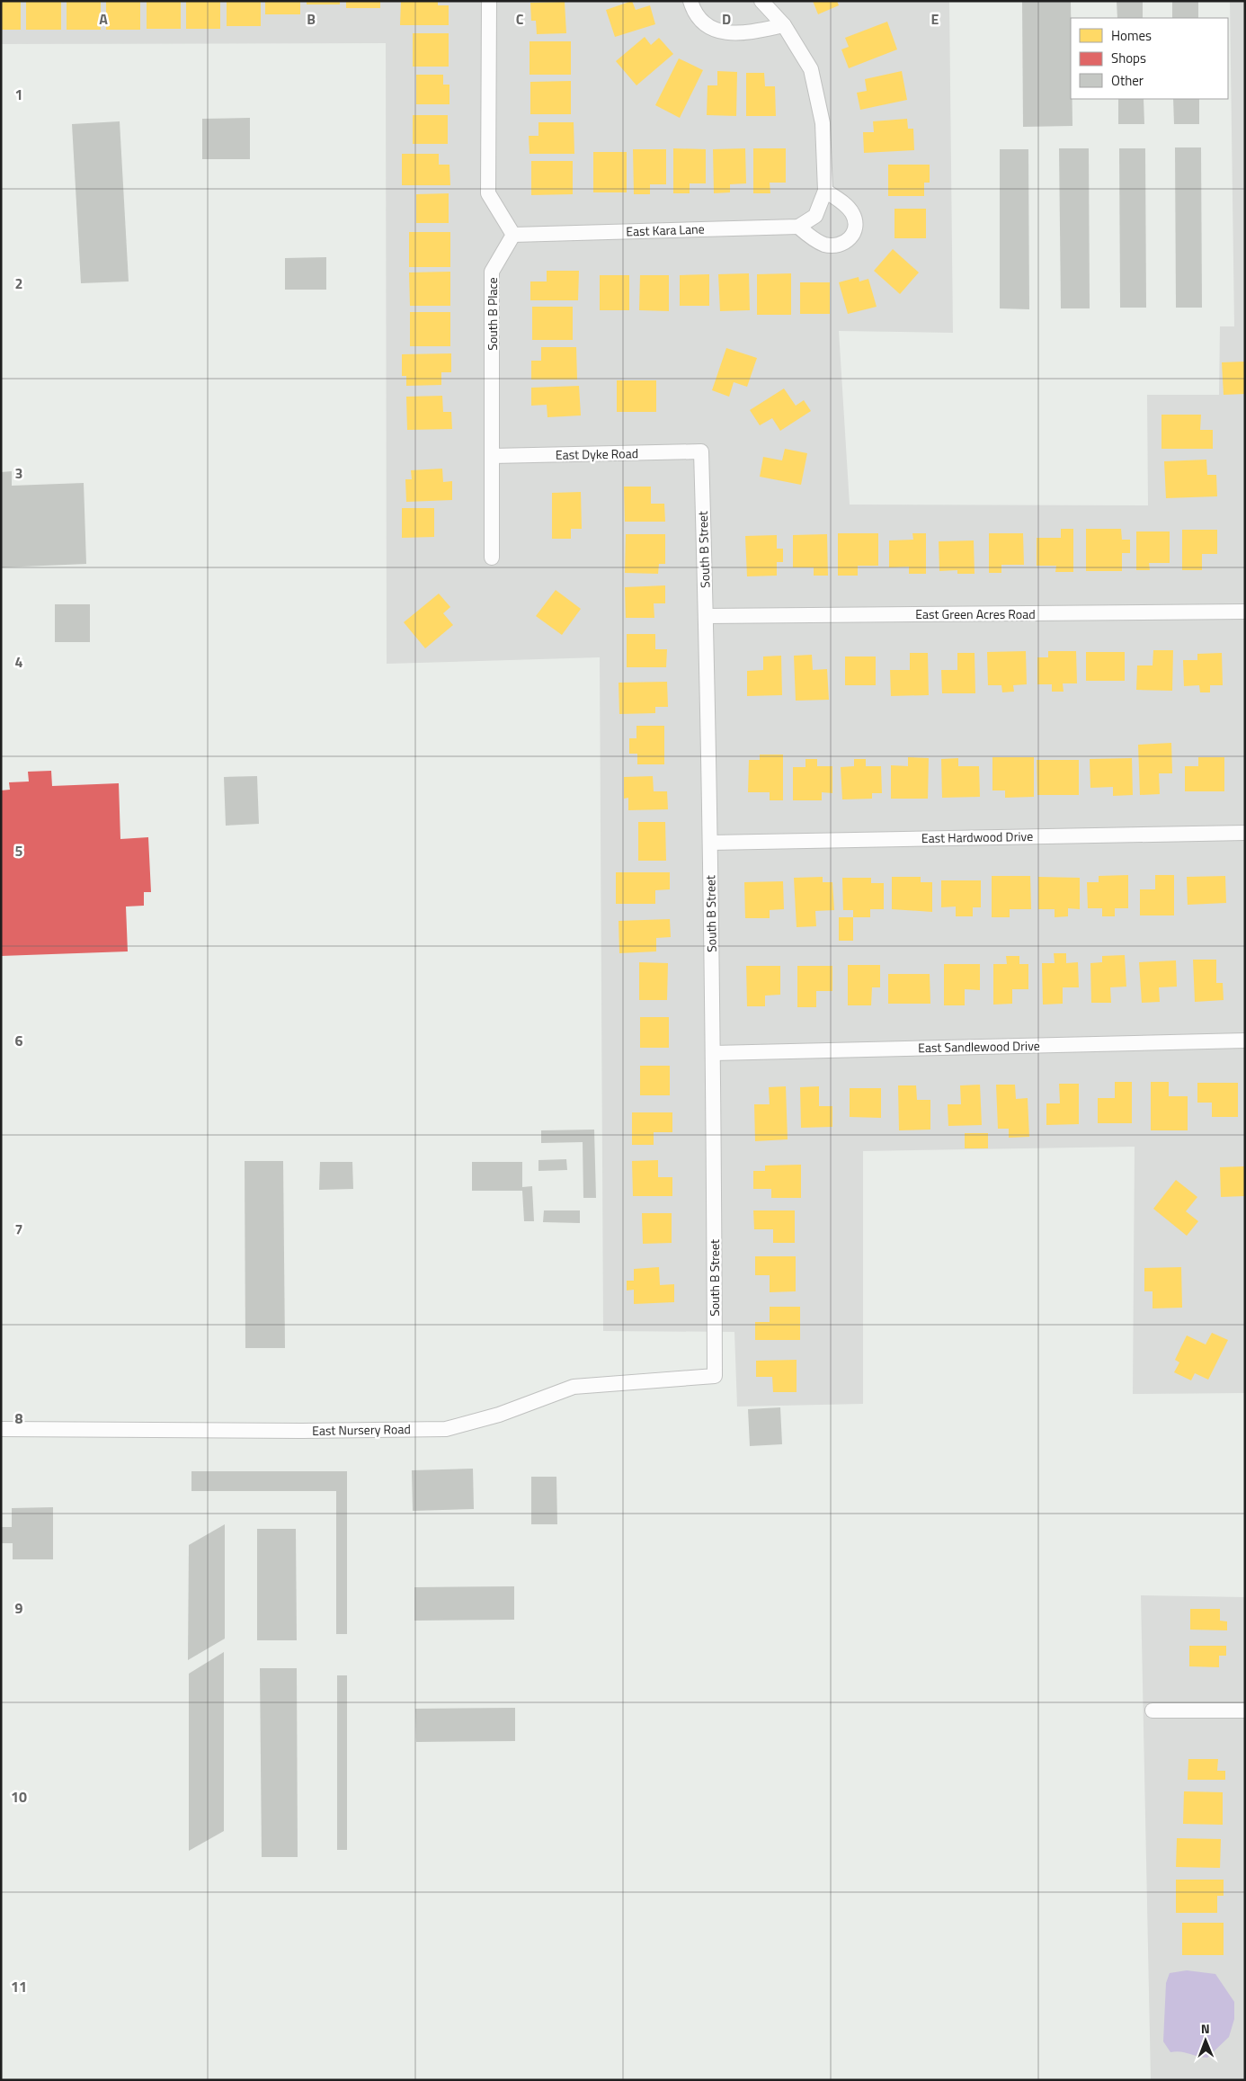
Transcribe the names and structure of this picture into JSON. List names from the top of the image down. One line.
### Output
{"streets":{"street":["East Kara Lane","South B Place","East Dyke Road","South B Street","East Green Acres Road","East Hardwood Drive","East Sandlewood Drive","East Nursery Road"]},"crossings":[["East Kara Lane","South B Place"],["South B Place","East Dyke Road"],["East Dyke Road","South B Street"],["South B Street","East Green Acres Road"],["South B Street","East Hardwood Drive"],["South B Street","East Sandlewood Drive"],["South B Street","East Nursery Road"]],"legend":["Homes","Shops","Other"],"north":"top","grid":{"columns":["A","B","C","D","E"],"rows":["1","2","3","4","5","6","7","8","9","10","11"]}}
